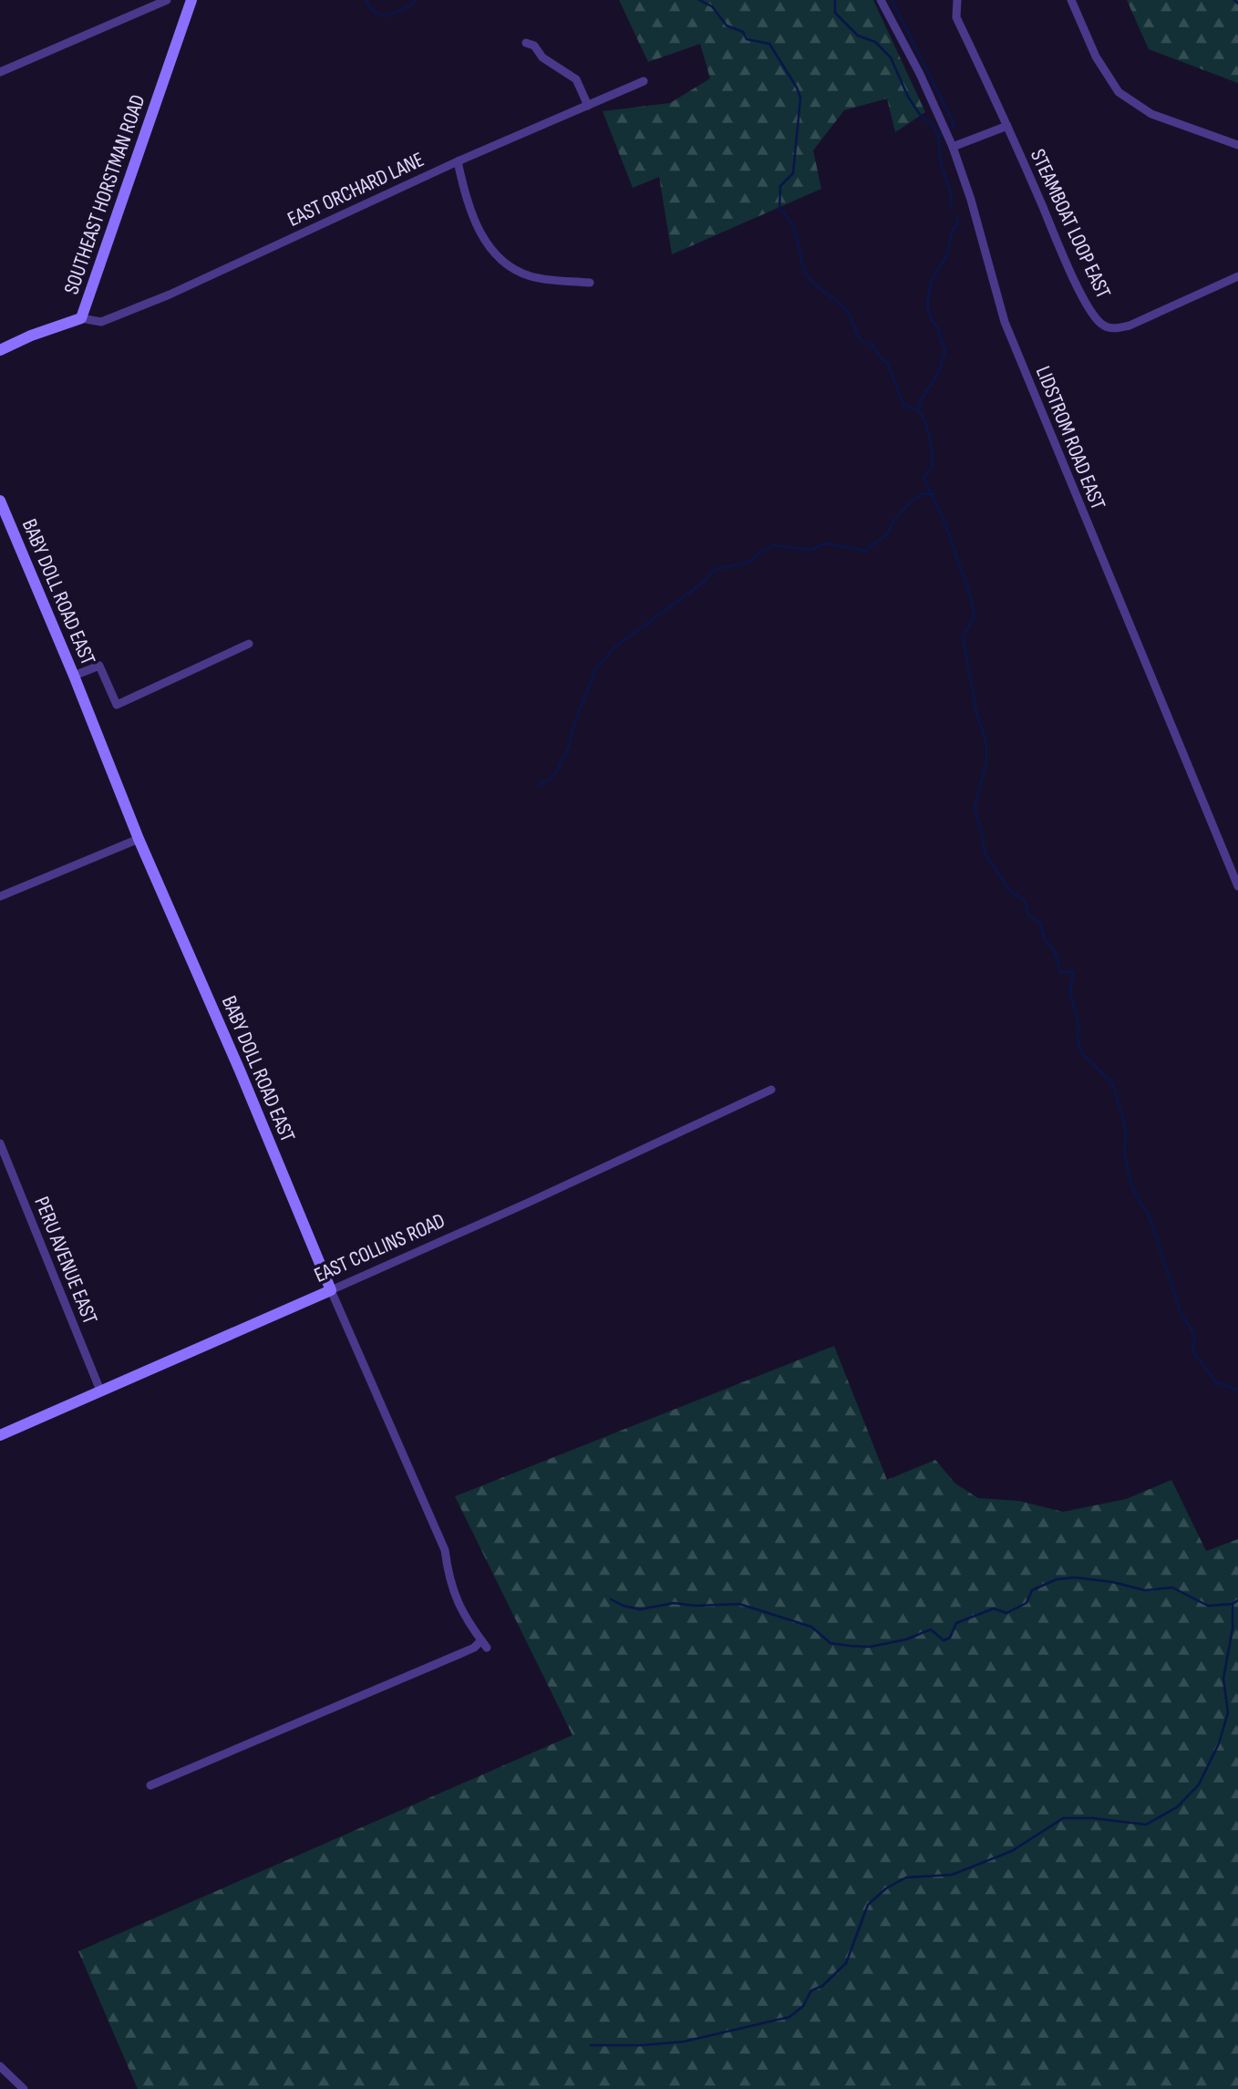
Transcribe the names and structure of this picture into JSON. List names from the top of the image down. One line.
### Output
{"streets":{"street":["EAST ORCHARD LANE","SOUTHEAST HORSTMAN ROAD","STEAMBOAT LOOP EAST","LIDSTROM ROAD EAST","BABY DOLL ROAD EAST","EAST COLLINS ROAD","PERU AVENUE EAST"]},"crossings":[["EAST ORCHARD LANE","SOUTHEAST HORSTMAN ROAD"],["BABY DOLL ROAD EAST","EAST COLLINS ROAD"],["EAST COLLINS ROAD","PERU AVENUE EAST"]]}
